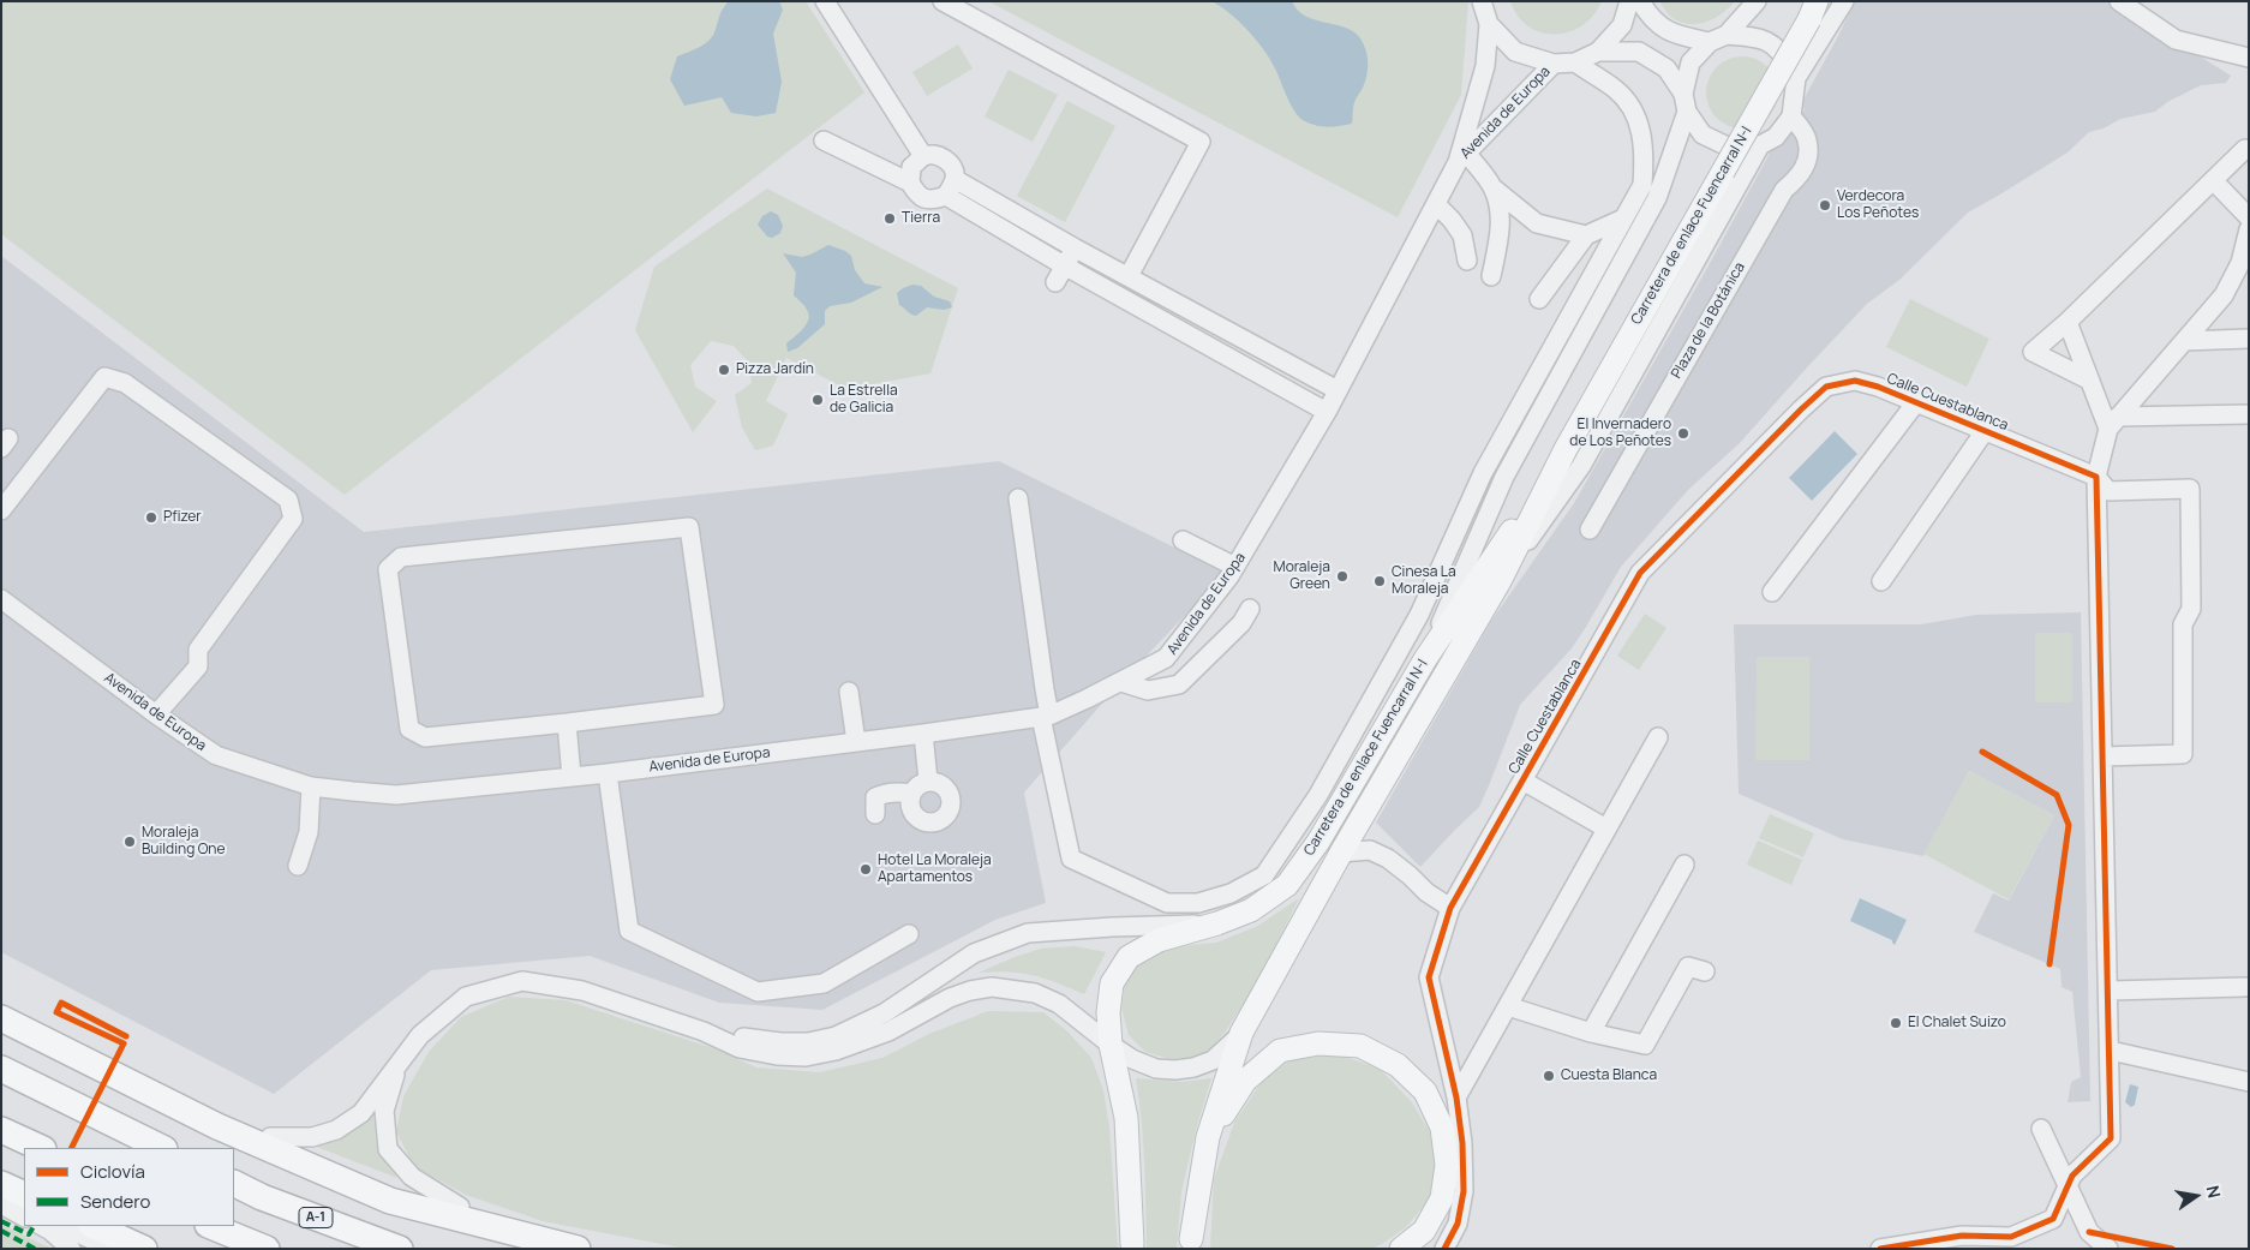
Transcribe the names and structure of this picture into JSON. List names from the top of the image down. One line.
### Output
{"streets":{"highway":["A-1"],"main road":["Carretera de enlace Fuencarral N-I"],"street":["Avenida de Europa","Plaza de la Botánica","Calle Cuestablanca"]},"places":["Verdecora Los Peñotes","Tierra","Pizza Jardín","La Estrella de Galicia","El Invernadero de Los Peñotes","Pfizer","Moraleja Green","Cinesa La Moraleja","Moraleja Building One","Hotel La Moraleja Apartamentos","El Chalet Suizo","Cuesta Blanca"],"legend":["Ciclovía","Sendero"],"north":"right"}
